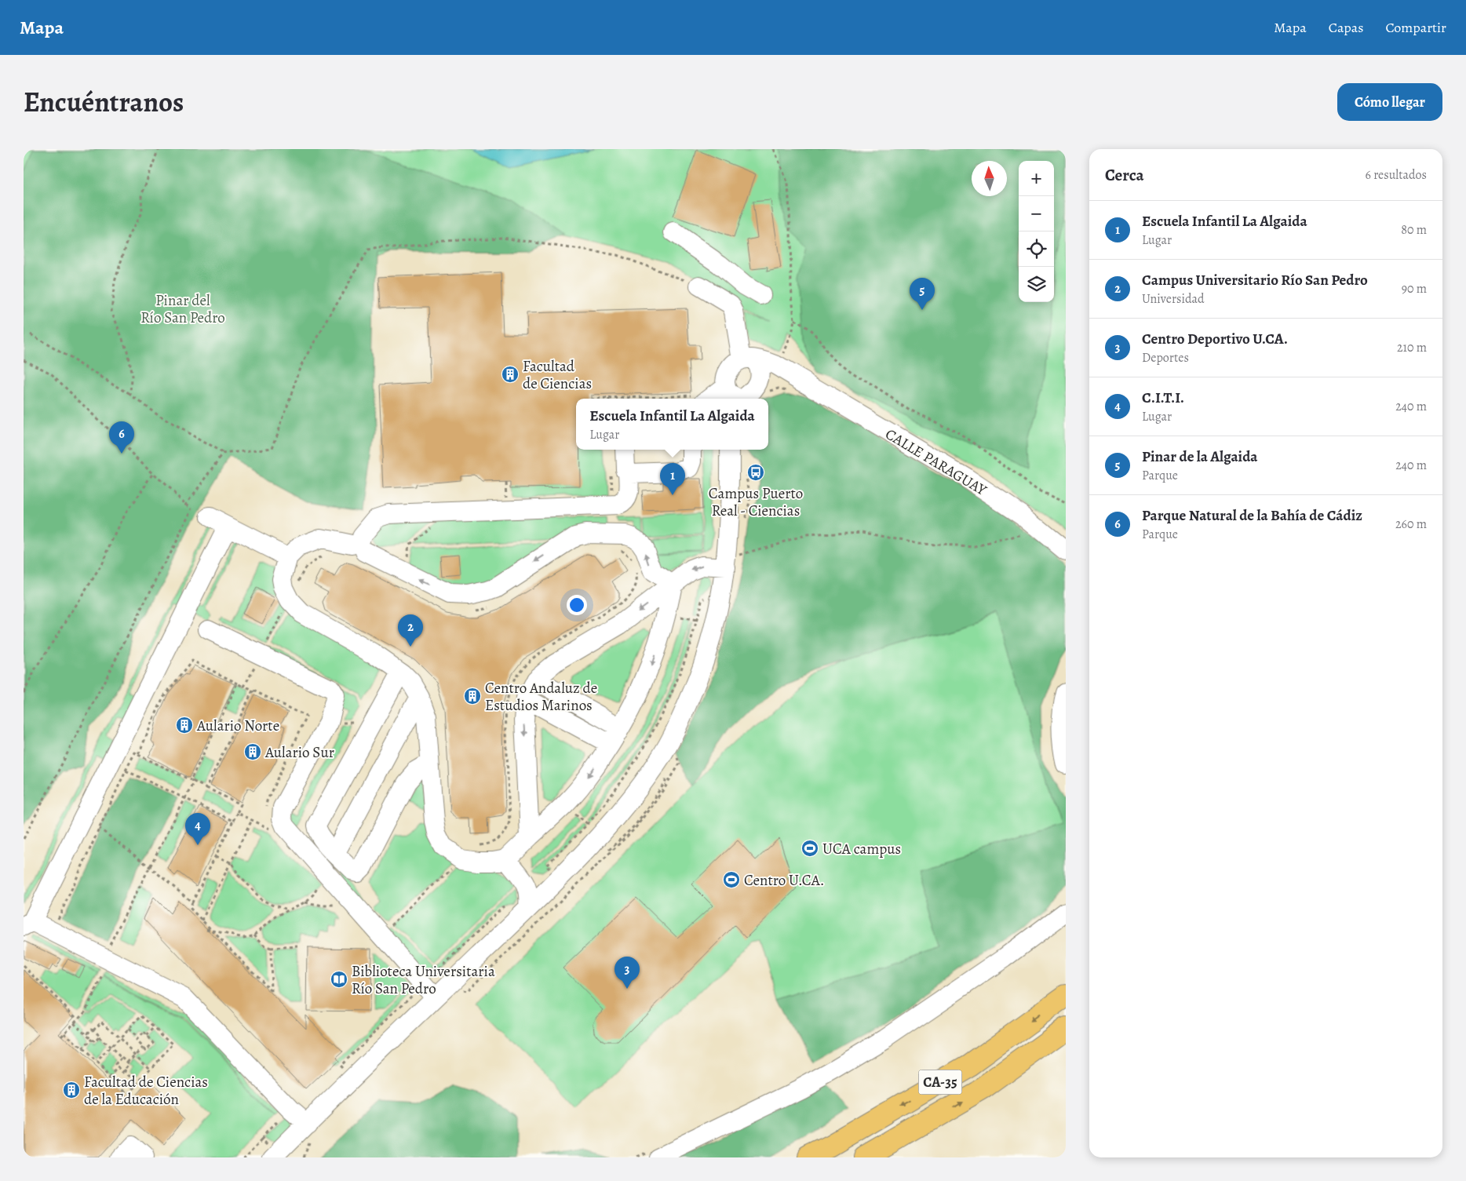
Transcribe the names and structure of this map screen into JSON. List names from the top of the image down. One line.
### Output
{"streets":{"highway":["CA-35"],"street":["CALLE PARAGUAY"]},"parks":["Pinar del Río San Pedro"],"places":{"building":["Facultad de Ciencias","Centro Andaluz de Estudios Marinos","Aulario Norte","Aulario Sur","Facultad de Ciencias de la Educación"],"bus stop":["Campus Puerto Real - Ciencias"],"sports":["UCA campus","Centro U.CA."],"library":["Biblioteca Universitaria Río San Pedro"]},"north":"top","page":{"header":"Mapa","nav":["Mapa","Capas","Compartir"],"title":"Encuéntranos","buttons":"Cómo llegar","heading":["Cerca","6 resultados"],"map_buttons":["+","−"],"list":[{"mark":"1","name":"Escuela Infantil La Algaida","note":"Lugar","value":"80 m"},{"mark":"2","name":"Campus Universitario Río San Pedro","note":"Universidad","value":"90 m"},{"mark":"3","name":"Centro Deportivo U.CA.","note":"Deportes","value":"210 m"},{"mark":"4","name":"C.I.T.I.","note":"Lugar","value":"240 m"},{"mark":"5","name":"Pinar de la Algaida","note":"Parque","value":"240 m"},{"mark":"6","name":"Parque Natural de la Bahía de Cádiz","note":"Parque","value":"260 m"}],"pins":["5","6","1","2","4","3"],"popup":["Escuela Infantil La Algaida","Lugar"]}}
